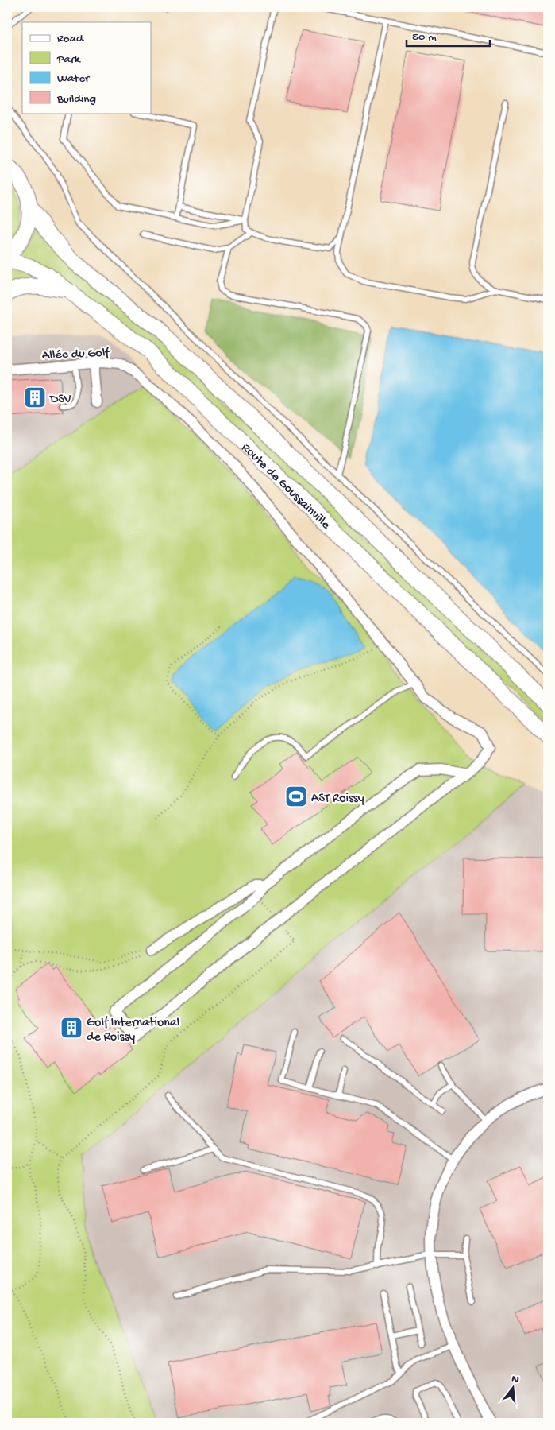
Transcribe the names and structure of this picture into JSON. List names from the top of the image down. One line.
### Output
{"streets":{"main road":["Route de Goussainville"],"street":["Allée du Golf"]},"places":{"building":["DSV","Golf International de Roissy"],"sports":["AST Roissy"]},"legend":["Road","Park","Water","Building"],"scale_bar":"50 m","north":"top"}
